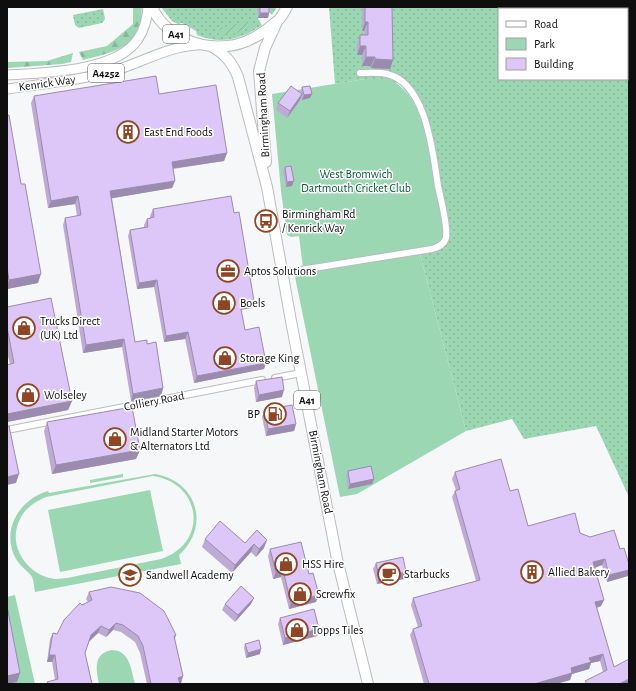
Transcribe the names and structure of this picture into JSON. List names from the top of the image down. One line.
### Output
{"streets":{"highway":["A41","Birmingham Road"],"main road":["A4252","Kenrick Way"],"street":["Colliery Road"]},"crossings":[["A41","Kenrick Way"],["A41","Birmingham Road"],["Kenrick Way","Birmingham Road"],["Birmingham Road","Colliery Road"]],"parks":["West Bromwich Dartmouth Cricket Club"],"places":{"building":["East End Foods","Allied Bakery"],"bus stop":["Birmingham Rd / Kenrick Way"],"office":["Aptos Solutions"],"shop":["Boels","Trucks Direct (UK) Ltd","Storage King","Wolseley","Midland Starter Motors & Alternators Ltd","HSS Hire","Screwfix","Topps Tiles"],"fuel station":["BP"],"cafe":["Starbucks"],"school or university":["Sandwell Academy"]},"legend":["Road","Park","Building"]}
